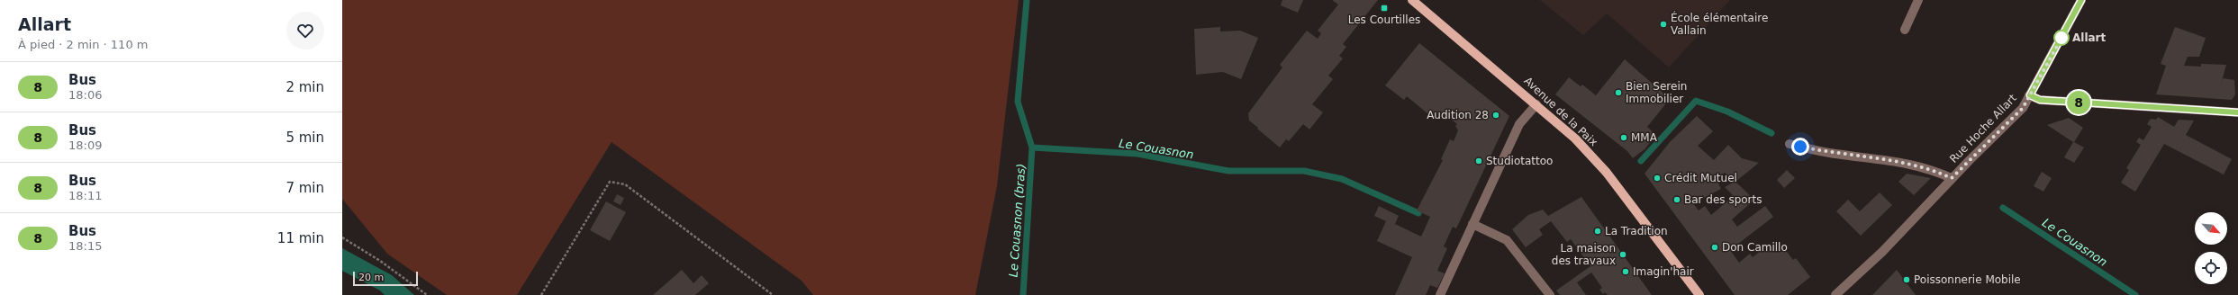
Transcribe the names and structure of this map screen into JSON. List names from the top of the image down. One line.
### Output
{"streets":{"main road":["Avenue de la Paix"],"street":["Rue Hoche Allart"]},"water":["Le Couasnon","Le Couasnon (bras)"],"places":{"transit":["Les Courtilles"],"other":["École élémentaire Vallain","Allart","Bien Serein Immobilier","Audition 28","MMA","Studiotattoo","Crédit Mutuel","Bar des sports","La Tradition","Don Camillo","La maison des travaux","Imagin'hair","Poissonnerie Mobile"]},"lines":["bus line 8"],"scale_bar":"20 m","north":"bottom right","page":{"heading":["Allart","À pied · 2 min · 110 m"],"on_map":"8","list":[{"mark":"8","name":"Bus","note":"18:06","value":"2 min"},{"mark":"8","name":"Bus","note":"18:09","value":"5 min"},{"mark":"8","name":"Bus","note":"18:11","value":"7 min"},{"mark":"8","name":"Bus","note":"18:15","value":"11 min"}],"scale":"20 m"}}
